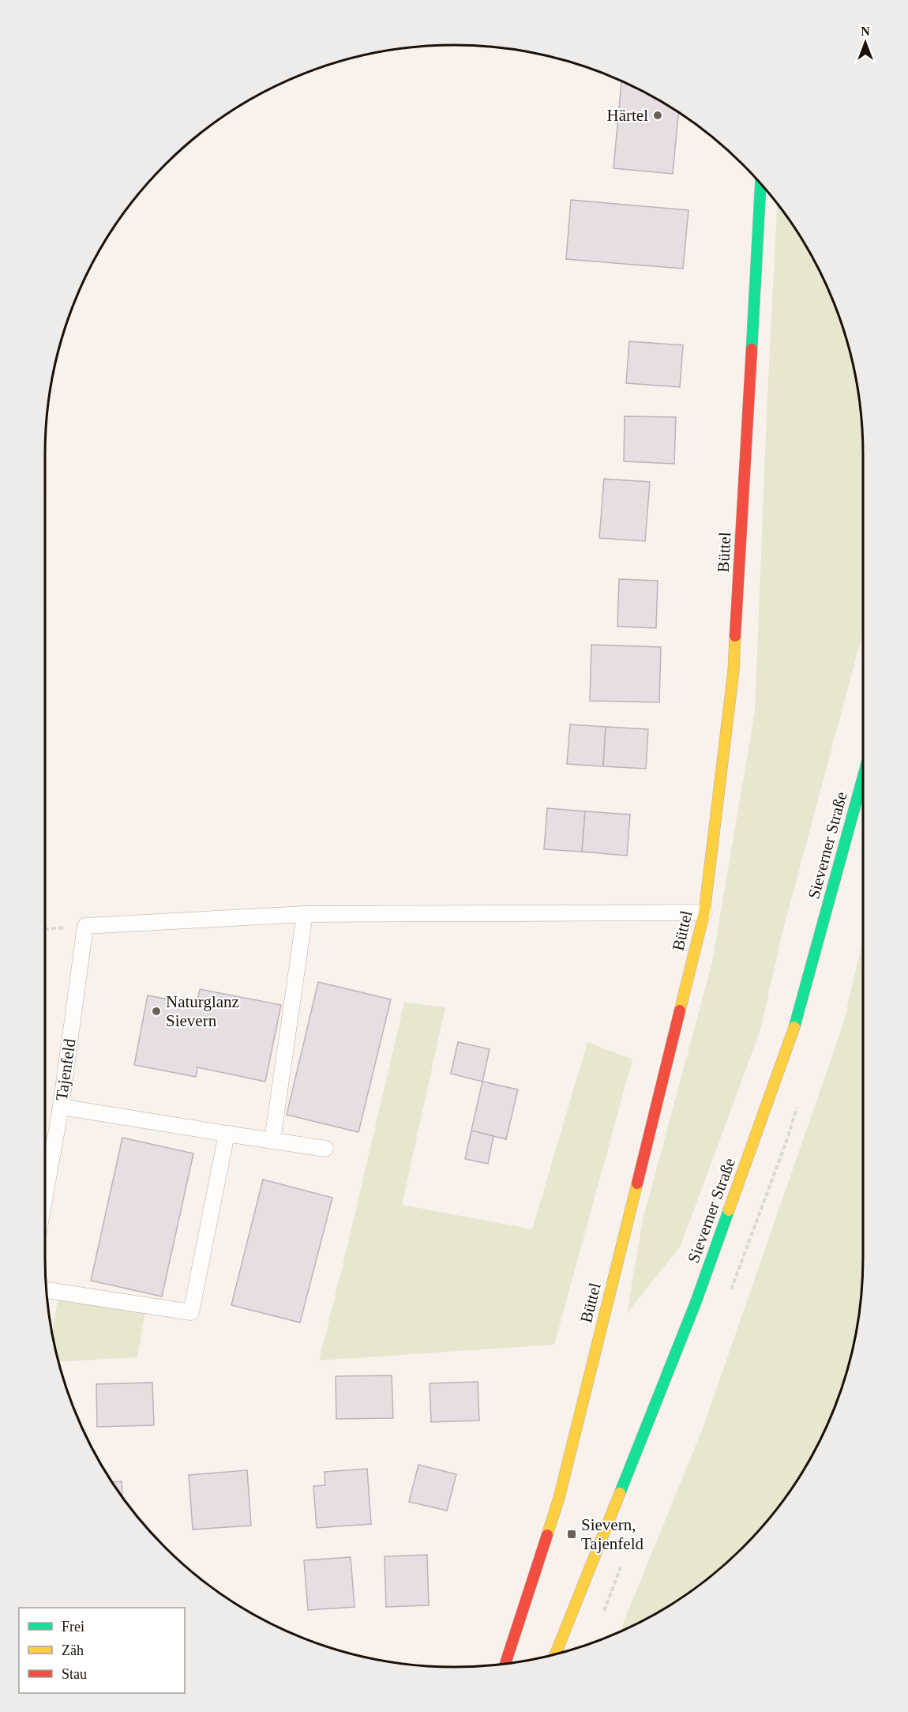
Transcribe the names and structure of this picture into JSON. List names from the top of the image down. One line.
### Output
{"streets":{"street":["Büttel","Sieverner Straße"],"lane":["Tajenfeld"]},"places":{"other":["Härtel","Naturglanz Sievern"],"transit":["Sievern, Tajenfeld"]},"legend":["Frei","Zäh","Stau"],"north":"top"}
